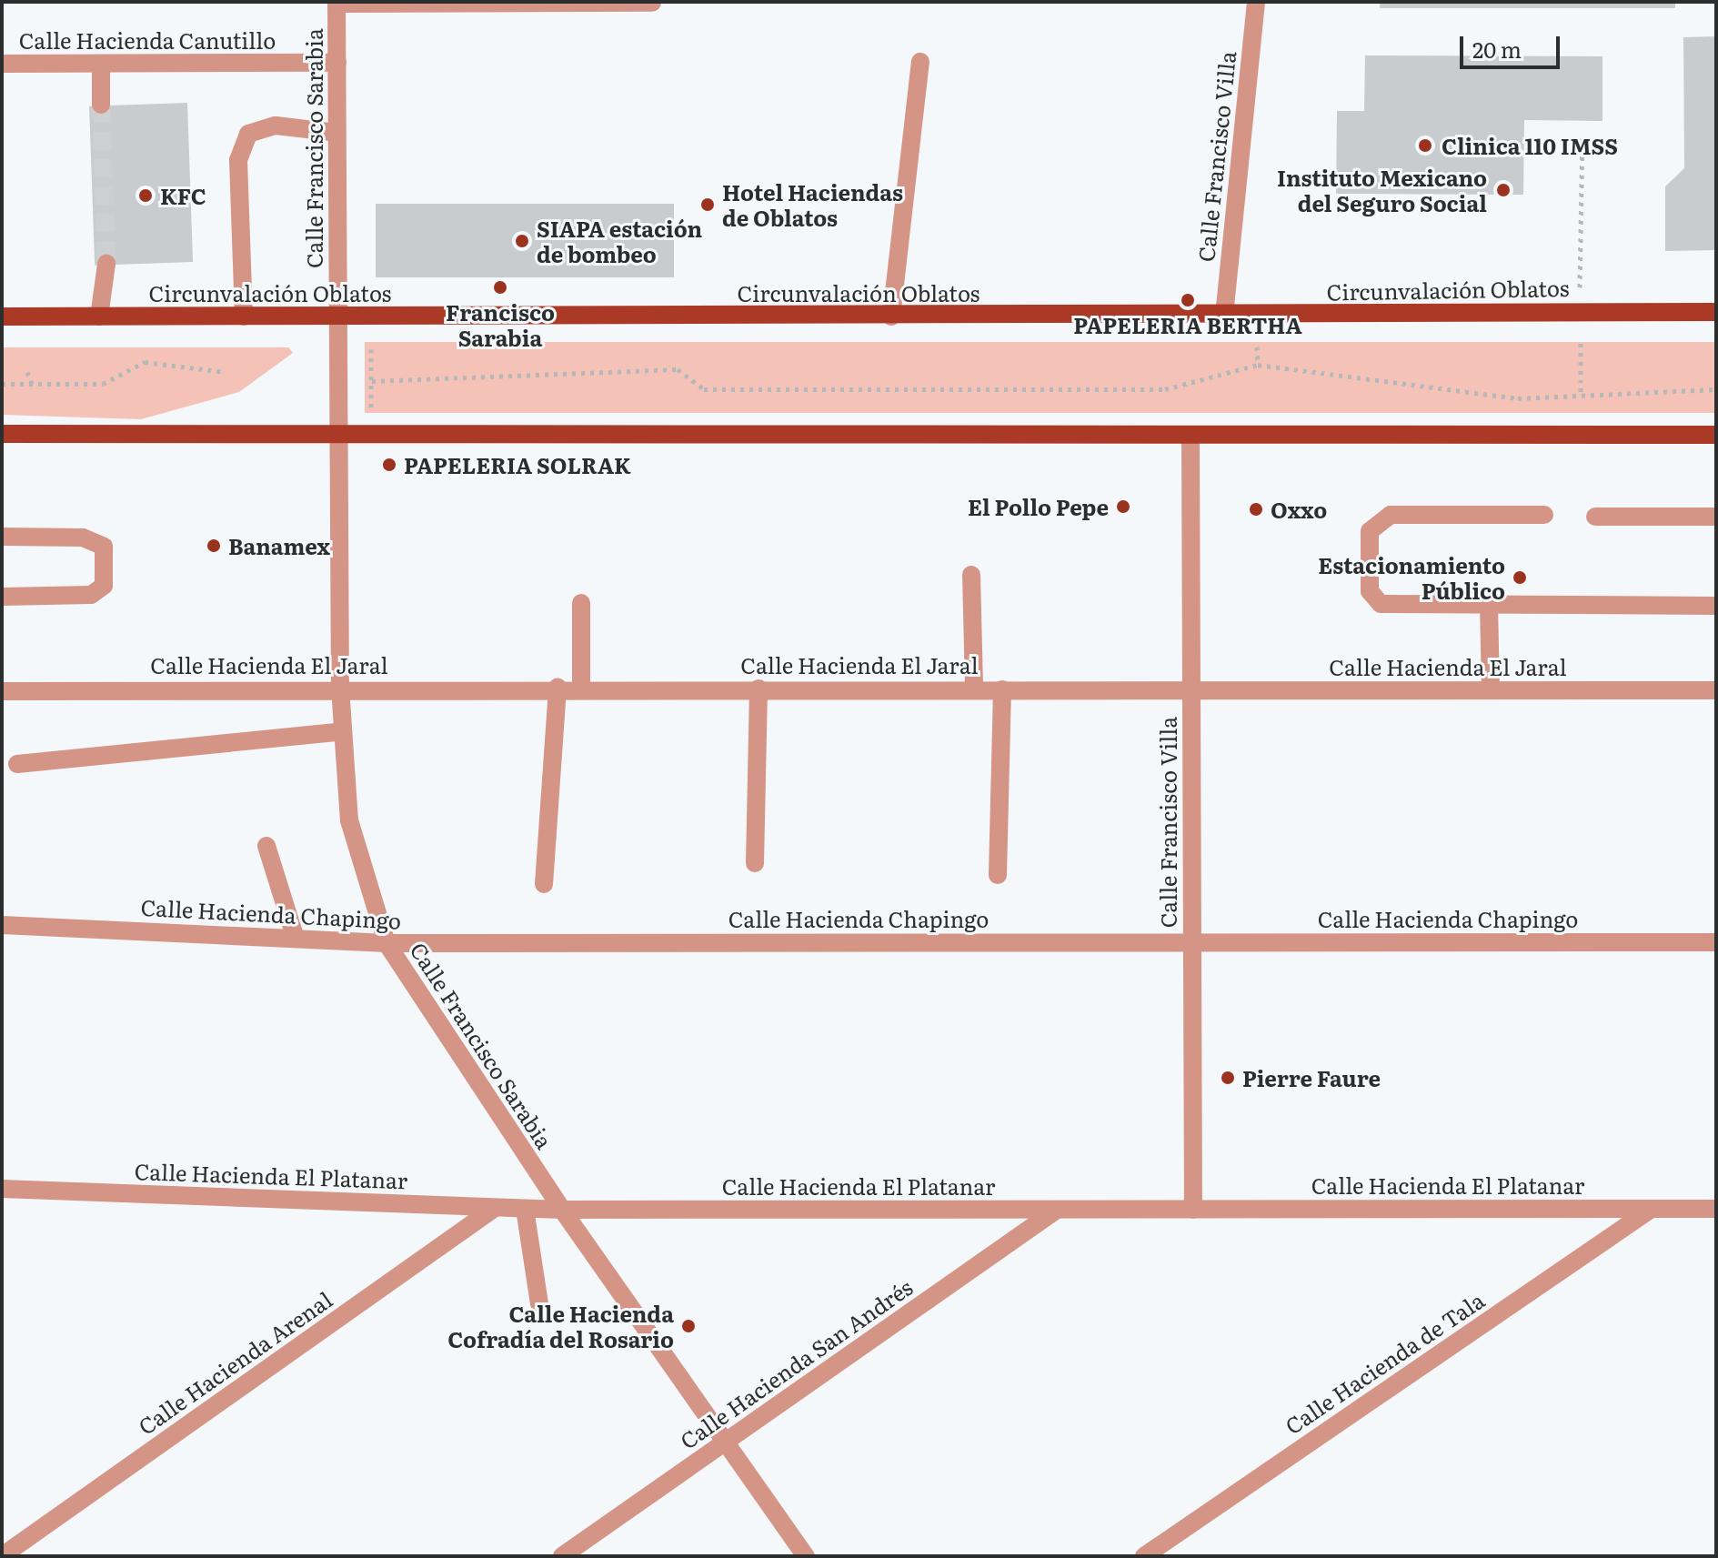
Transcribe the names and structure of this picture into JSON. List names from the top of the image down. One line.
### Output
{"streets":{"main road":["Circunvalación Oblatos"],"street":["Calle Hacienda Canutillo","Calle Francisco Sarabia","Calle Francisco Villa","Calle Hacienda El Jaral","Calle Hacienda Chapingo","Calle Hacienda El Platanar","Calle Hacienda Arenal","Calle Hacienda de Tala","Calle Hacienda San Andrés"]},"crossings":[["Calle Hacienda Canutillo","Calle Francisco Sarabia"],["Calle Francisco Sarabia","Circunvalación Oblatos"],["Calle Francisco Sarabia","Calle Hacienda El Jaral"],["Calle Francisco Sarabia","Calle Hacienda Chapingo"],["Calle Francisco Sarabia","Calle Hacienda El Platanar"],["Calle Francisco Sarabia","Calle Hacienda San Andrés"],["Calle Francisco Villa","Circunvalación Oblatos"],["Calle Francisco Villa","Calle Hacienda El Jaral"],["Calle Francisco Villa","Calle Hacienda Chapingo"],["Calle Francisco Villa","Calle Hacienda El Platanar"],["Calle Hacienda El Platanar","Calle Hacienda Arenal"],["Calle Hacienda El Platanar","Calle Hacienda de Tala"],["Calle Hacienda El Platanar","Calle Hacienda San Andrés"]],"places":["Clinica 110 IMSS","Instituto Mexicano del Seguro Social","KFC","Hotel Haciendas de Oblatos","SIAPA estación de bombeo","Francisco Sarabia","PAPELERIA BERTHA","PAPELERIA SOLRAK","El Pollo Pepe","Oxxo","Banamex","Estacionamiento Público","Pierre Faure","Calle Hacienda Cofradía del Rosario"],"scale_bar":"20 m"}
